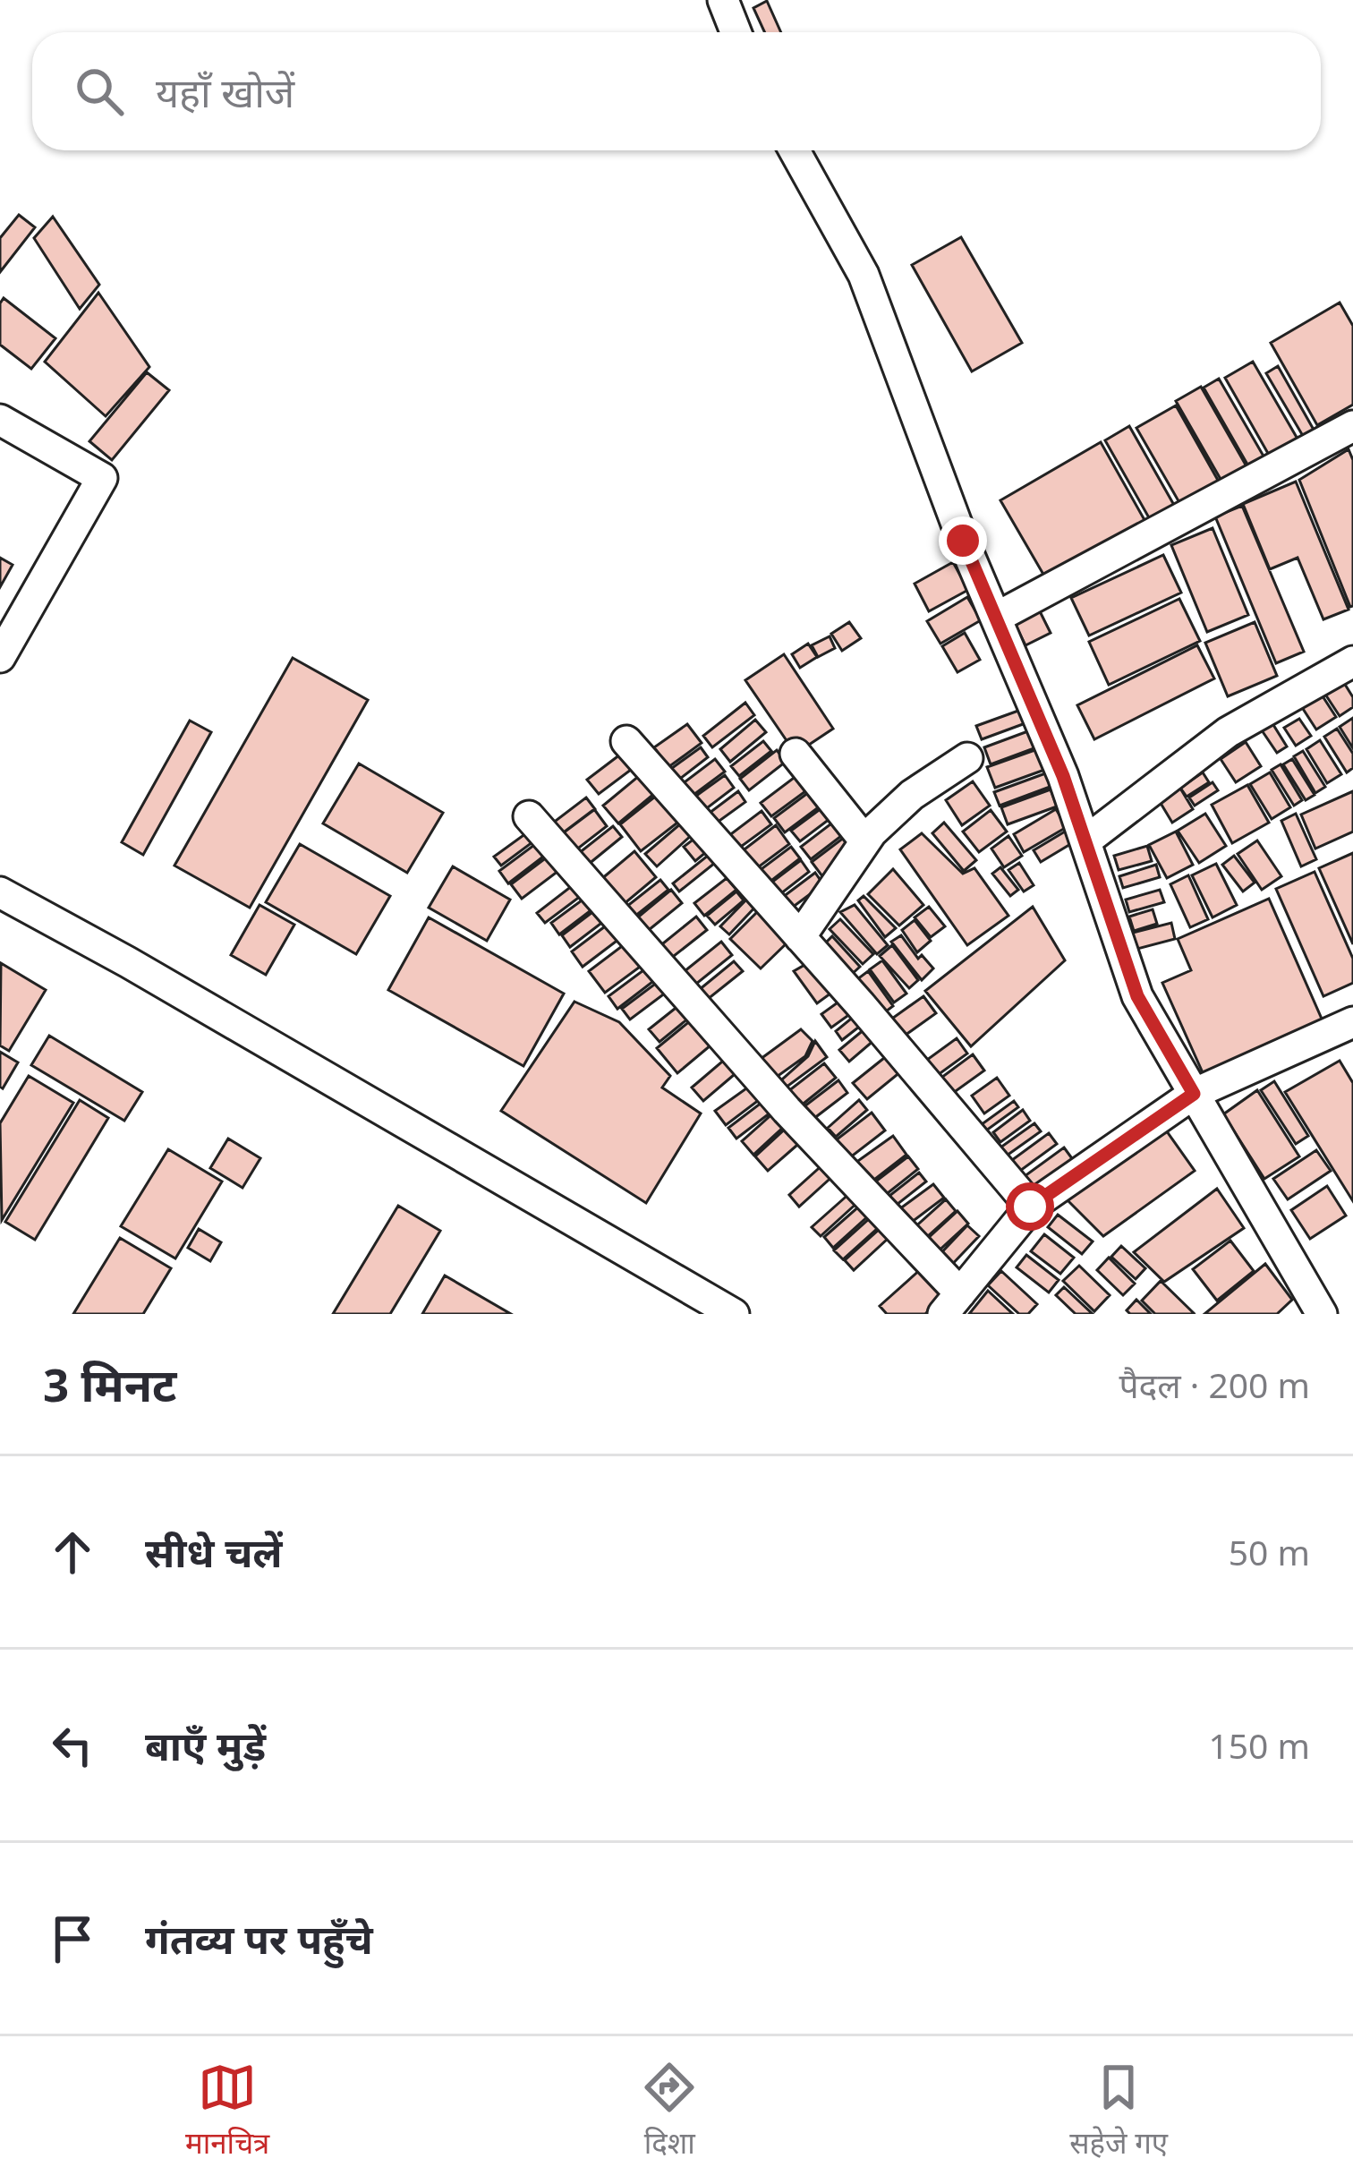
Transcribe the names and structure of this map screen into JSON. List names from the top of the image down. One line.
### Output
{"page":{"search":"यहाँ खोजें","heading":["3 मिनट","पैदल · 200 m"],"list":[["सीधे चलें","50 m"],["बाएँ मुड़ें","150 m"],"गंतव्य पर पहुँचे"],"nav":["मानचित्र","दिशा","सहेजे गए"]}}
